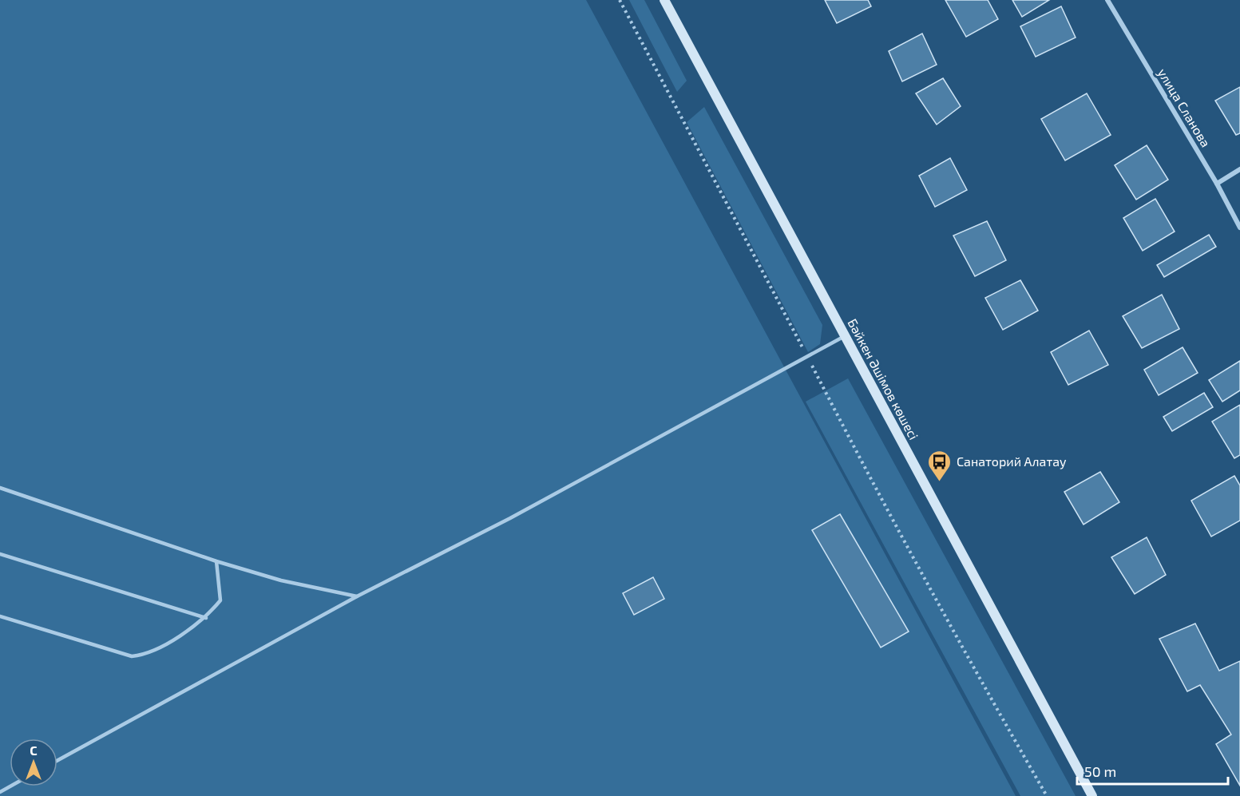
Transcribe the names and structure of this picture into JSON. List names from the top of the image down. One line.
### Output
{"streets":{"main road":["Бәйкен Әшімов көшесі"],"street":["улица Сланова"]},"places":{"bus stop":["Санаторий Алатау"]},"scale_bar":"50 m","north":"top"}
